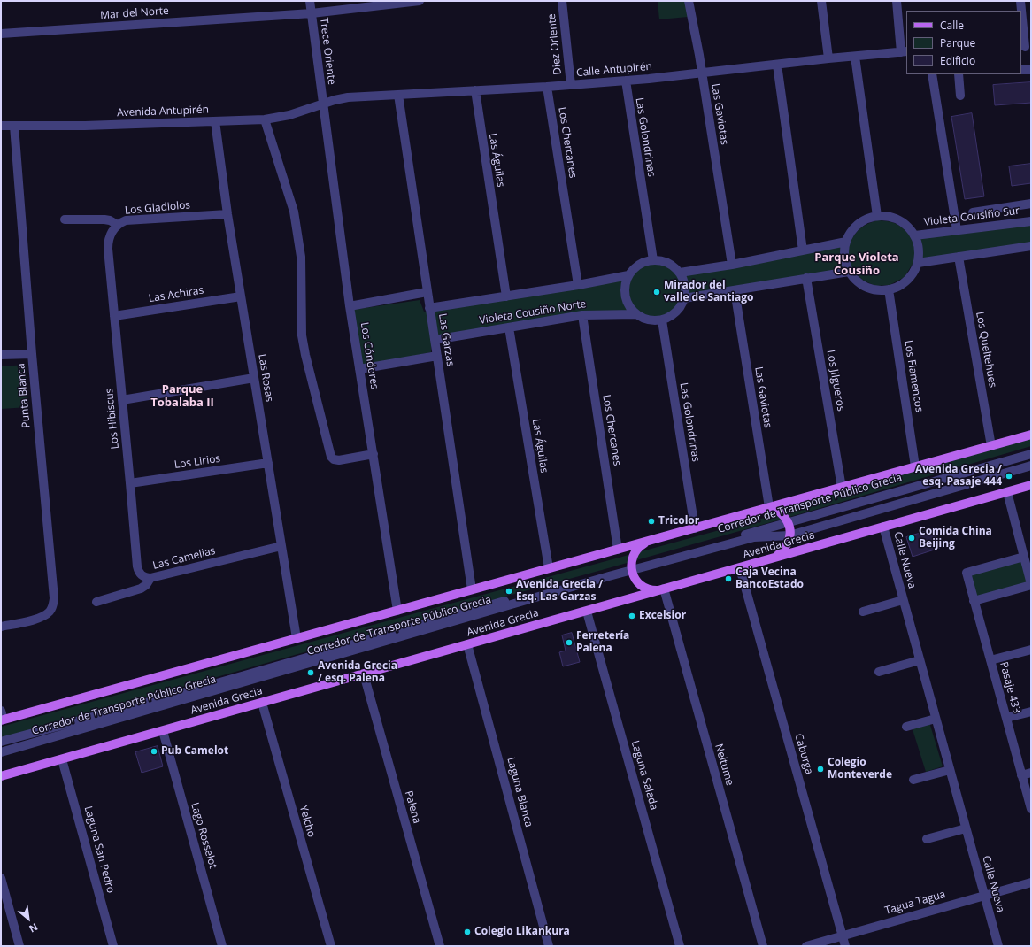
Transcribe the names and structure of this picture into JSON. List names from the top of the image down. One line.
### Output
{"streets":{"main road":["Avenida Grecia"],"street":["Mar del Norte","Diez Oriente","Trece Oriente","Calle Antupirén","Avenida Antupirén","Las Gaviotas","Las Golondrinas","Los Chercanes","Las Águilas","Los Gladiolos","Violeta Cousiño Sur","Las Achiras","Violeta Cousiño Norte","Las Garzas","Los Queltehues","Los Cóndores","Los Flamencos","Las Rosas","Los Jilgueros","Punta Blanca","Los Hibiscus","Los Lirios","Corredor de Transporte Público Grecia","Las Camelias","Calle Nueva","Pasaje 433","Caburga","Neltume","Laguna Salada","Laguna Blanca","Palena","Yelcho","Lago Rosselot","Laguna San Pedro","Tagua Tagua"]},"crossings":[["Mar del Norte","Trece Oriente"],["Diez Oriente","Calle Antupirén"],["Trece Oriente","Calle Antupirén"],["Trece Oriente","Avenida Antupirén"],["Trece Oriente","Los Cóndores"],["Calle Antupirén","Avenida Antupirén"],["Calle Antupirén","Las Gaviotas"],["Calle Antupirén","Las Golondrinas"],["Calle Antupirén","Los Chercanes"],["Calle Antupirén","Las Águilas"],["Calle Antupirén","Las Garzas"],["Calle Antupirén","Los Cóndores"],["Avenida Antupirén","Los Cóndores"],["Avenida Antupirén","Las Rosas"],["Avenida Antupirén","Punta Blanca"],["Las Golondrinas","Violeta Cousiño Norte"],["Los Chercanes","Violeta Cousiño Norte"],["Las Águilas","Violeta Cousiño Norte"],["Los Gladiolos","Las Rosas"],["Los Gladiolos","Los Hibiscus"],["Violeta Cousiño Sur","Los Flamencos"],["Las Achiras","Las Rosas"],["Las Achiras","Los Hibiscus"],["Violeta Cousiño Norte","Las Garzas"],["Las Rosas","Los Lirios"],["Las Rosas","Las Camelias"],["Los Hibiscus","Los Lirios"],["Los Hibiscus","Las Camelias"],["Avenida Grecia","Calle Nueva"],["Avenida Grecia","Caburga"],["Avenida Grecia","Neltume"],["Avenida Grecia","Laguna Salada"],["Avenida Grecia","Laguna Blanca"],["Avenida Grecia","Palena"],["Avenida Grecia","Yelcho"],["Avenida Grecia","Lago Rosselot"],["Avenida Grecia","Laguna San Pedro"],["Calle Nueva","Tagua Tagua"],["Caburga","Tagua Tagua"]],"districts":["Parque Violeta Cousiño","Parque Tobalaba II"],"places":["Mirador del valle de Santiago","Avenida Grecia / esq. Pasaje 444","Tricolor","Comida China Beijing","Caja Vecina BancoEstado","Avenida Grecia / Esq. Las Garzas","Excelsior","Ferretería Palena","Avenida Grecia / esq. Palena","Pub Camelot","Colegio Monteverde","Colegio Likankura"],"legend":["Calle","Parque","Edificio"],"north":"bottom right"}
